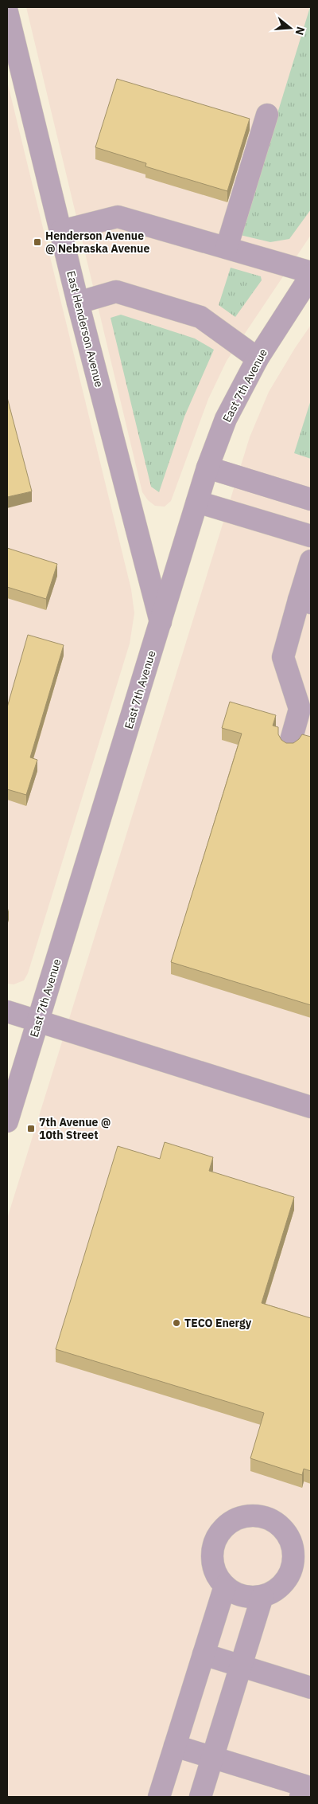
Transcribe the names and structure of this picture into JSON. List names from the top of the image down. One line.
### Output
{"streets":{"street":["East Henderson Avenue","East 7th Avenue"]},"crossings":[["East Henderson Avenue","East 7th Avenue"]],"places":{"transit":["Henderson Avenue @ Nebraska Avenue","7th Avenue @ 10th Street"],"other":["TECO Energy"]},"north":"right"}
